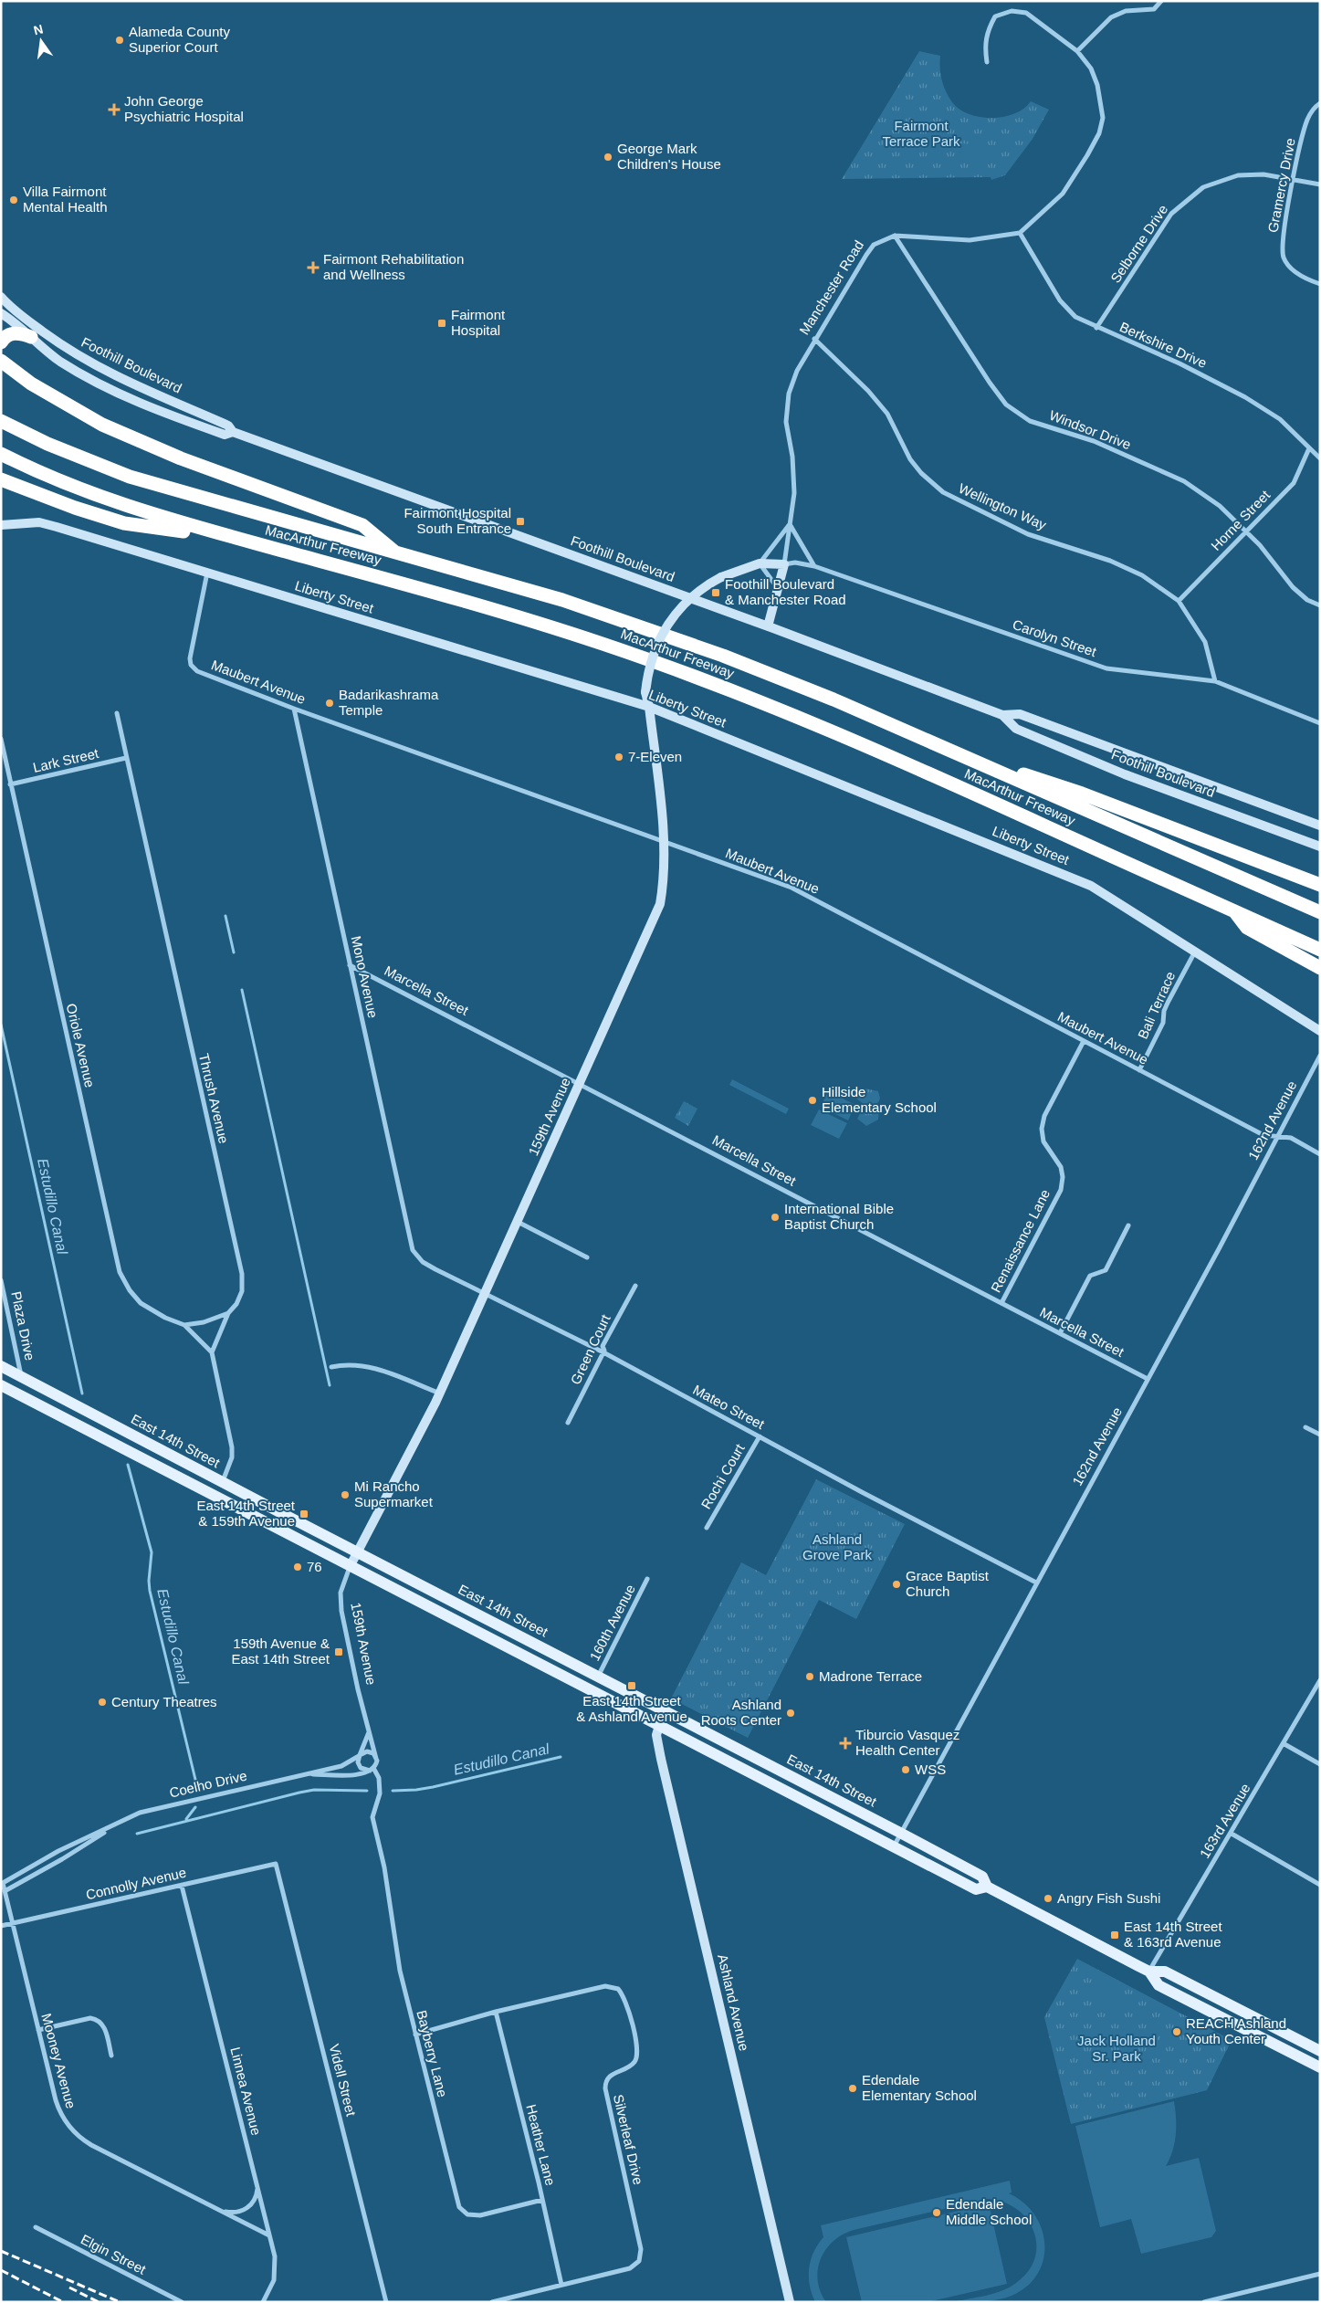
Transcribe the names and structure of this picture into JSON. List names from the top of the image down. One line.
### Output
{"streets":{"highway":["MacArthur Freeway"],"main road":["East 14th Street"],"street":["Gramercy Drive","Selborne Drive","Manchester Road","Berkshire Drive","Foothill Boulevard","Windsor Drive","Wellington Way","Horne Street","Liberty Street","Carolyn Street","Maubert Avenue","Lark Street","Mono Avenue","Marcella Street","Bali Terrace","Oriole Avenue","Thrush Avenue","159th Avenue","162nd Avenue","Renaissance Lane","Plaza Drive","Green Court","Mateo Street","Rochi Court","160th Avenue","Coelho Drive","163rd Avenue","Connolly Avenue","Ashland Avenue","Bayberry Lane","Mooney Avenue","Videll Street","Linnea Avenue","Silverleaf Drive","Heather Lane","Elgin Street"]},"crossings":[["Gramercy Drive","Selborne Drive"],["Selborne Drive","Berkshire Drive"],["Manchester Road","Berkshire Drive"],["Manchester Road","Foothill Boulevard"],["Manchester Road","Windsor Drive"],["Manchester Road","Wellington Way"],["Manchester Road","Carolyn Street"],["Manchester Road","159th Avenue"],["Berkshire Drive","Horne Street"],["Windsor Drive","Horne Street"],["Wellington Way","Horne Street"],["Wellington Way","Carolyn Street"],["Liberty Street","Maubert Avenue"],["Liberty Street","Bali Terrace"],["Liberty Street","159th Avenue"],["Carolyn Street","159th Avenue"],["Maubert Avenue","Mono Avenue"],["Maubert Avenue","Bali Terrace"],["Maubert Avenue","159th Avenue"],["Maubert Avenue","162nd Avenue"],["Maubert Avenue","Renaissance Lane"],["Lark Street","Oriole Avenue"],["Lark Street","Thrush Avenue"],["Mono Avenue","Marcella Street"],["Mono Avenue","Mateo Street"],["Marcella Street","159th Avenue"],["Marcella Street","162nd Avenue"],["Marcella Street","Renaissance Lane"],["Oriole Avenue","Thrush Avenue"],["159th Avenue","Mateo Street"],["159th Avenue","East 14th Street"],["159th Avenue","Coelho Drive"],["159th Avenue","Bayberry Lane"],["162nd Avenue","Mateo Street"],["162nd Avenue","East 14th Street"],["Plaza Drive","East 14th Street"],["Green Court","Mateo Street"],["Mateo Street","Rochi Court"],["East 14th Street","160th Avenue"],["East 14th Street","163rd Avenue"],["East 14th Street","Ashland Avenue"],["Coelho Drive","Bayberry Lane"],["Coelho Drive","Mooney Avenue"],["Connolly Avenue","Mooney Avenue"],["Connolly Avenue","Videll Street"],["Connolly Avenue","Linnea Avenue"],["Bayberry Lane","Silverleaf Drive"],["Bayberry Lane","Heather Lane"],["Mooney Avenue","Linnea Avenue"],["Silverleaf Drive","Heather Lane"]],"water":["Estudillo Canal"],"parks":["Fairmont Terrace Park","Ashland Grove Park","Jack Holland Sr. Park"],"places":{"other":["Alameda County Superior Court","George Mark Children's House","Villa Fairmont Mental Health","Badarikashrama Temple","7-Eleven","Hillside Elementary School","International Bible Baptist Church","Mi Rancho Supermarket","76","Grace Baptist Church","Madrone Terrace","Century Theatres","Ashland Roots Center","WSS","Angry Fish Sushi","REACH Ashland Youth Center","Edendale Elementary School","Edendale Middle School"],"health":["John George Psychiatric Hospital","Fairmont Rehabilitation and Wellness","Tiburcio Vasquez Health Center"],"transit":["Fairmont Hospital","Fairmont Hospital South Entrance","Foothill Boulevard & Manchester Road","East 14th Street & 159th Avenue","159th Avenue & East 14th Street","East 14th Street & Ashland Avenue","East 14th Street & 163rd Avenue"]},"north":"top"}
